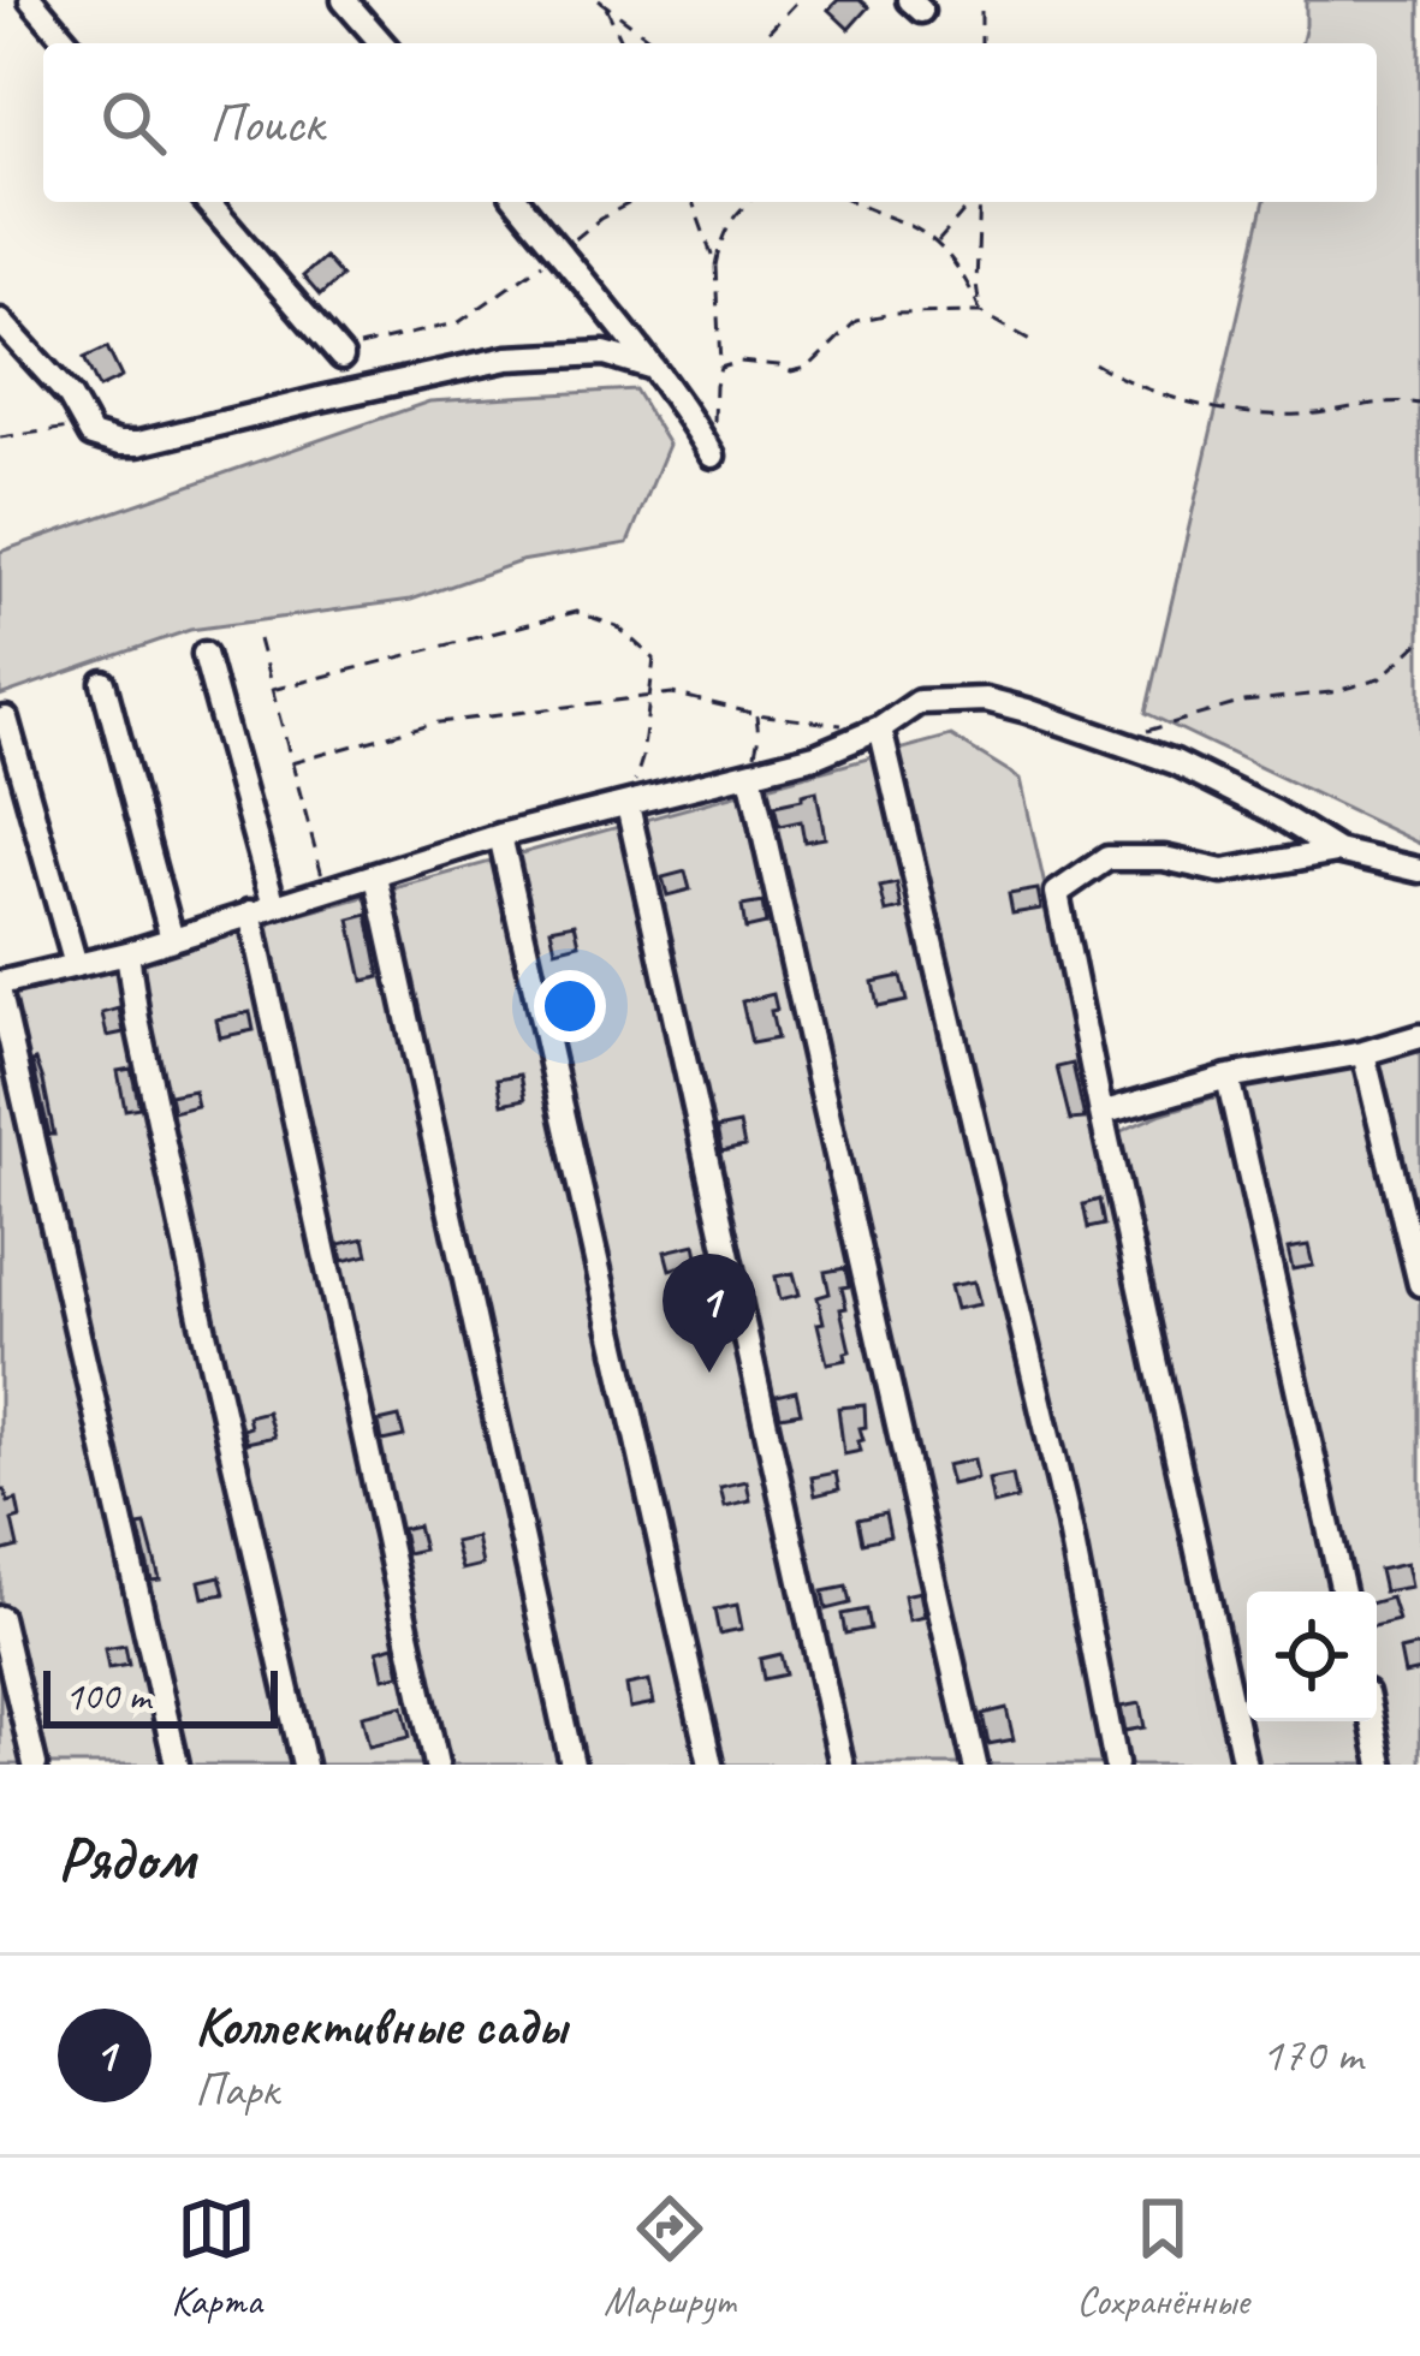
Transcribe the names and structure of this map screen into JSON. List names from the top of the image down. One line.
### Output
{"scale_bar":"100 m","page":{"search":"Поиск","pins":"1","scale":"100 m","heading":"Рядом","list":[{"mark":"1","name":"Коллективные сады","note":"Парк","value":"170 m"}],"nav":["Карта","Маршрут","Сохранённые"]}}
